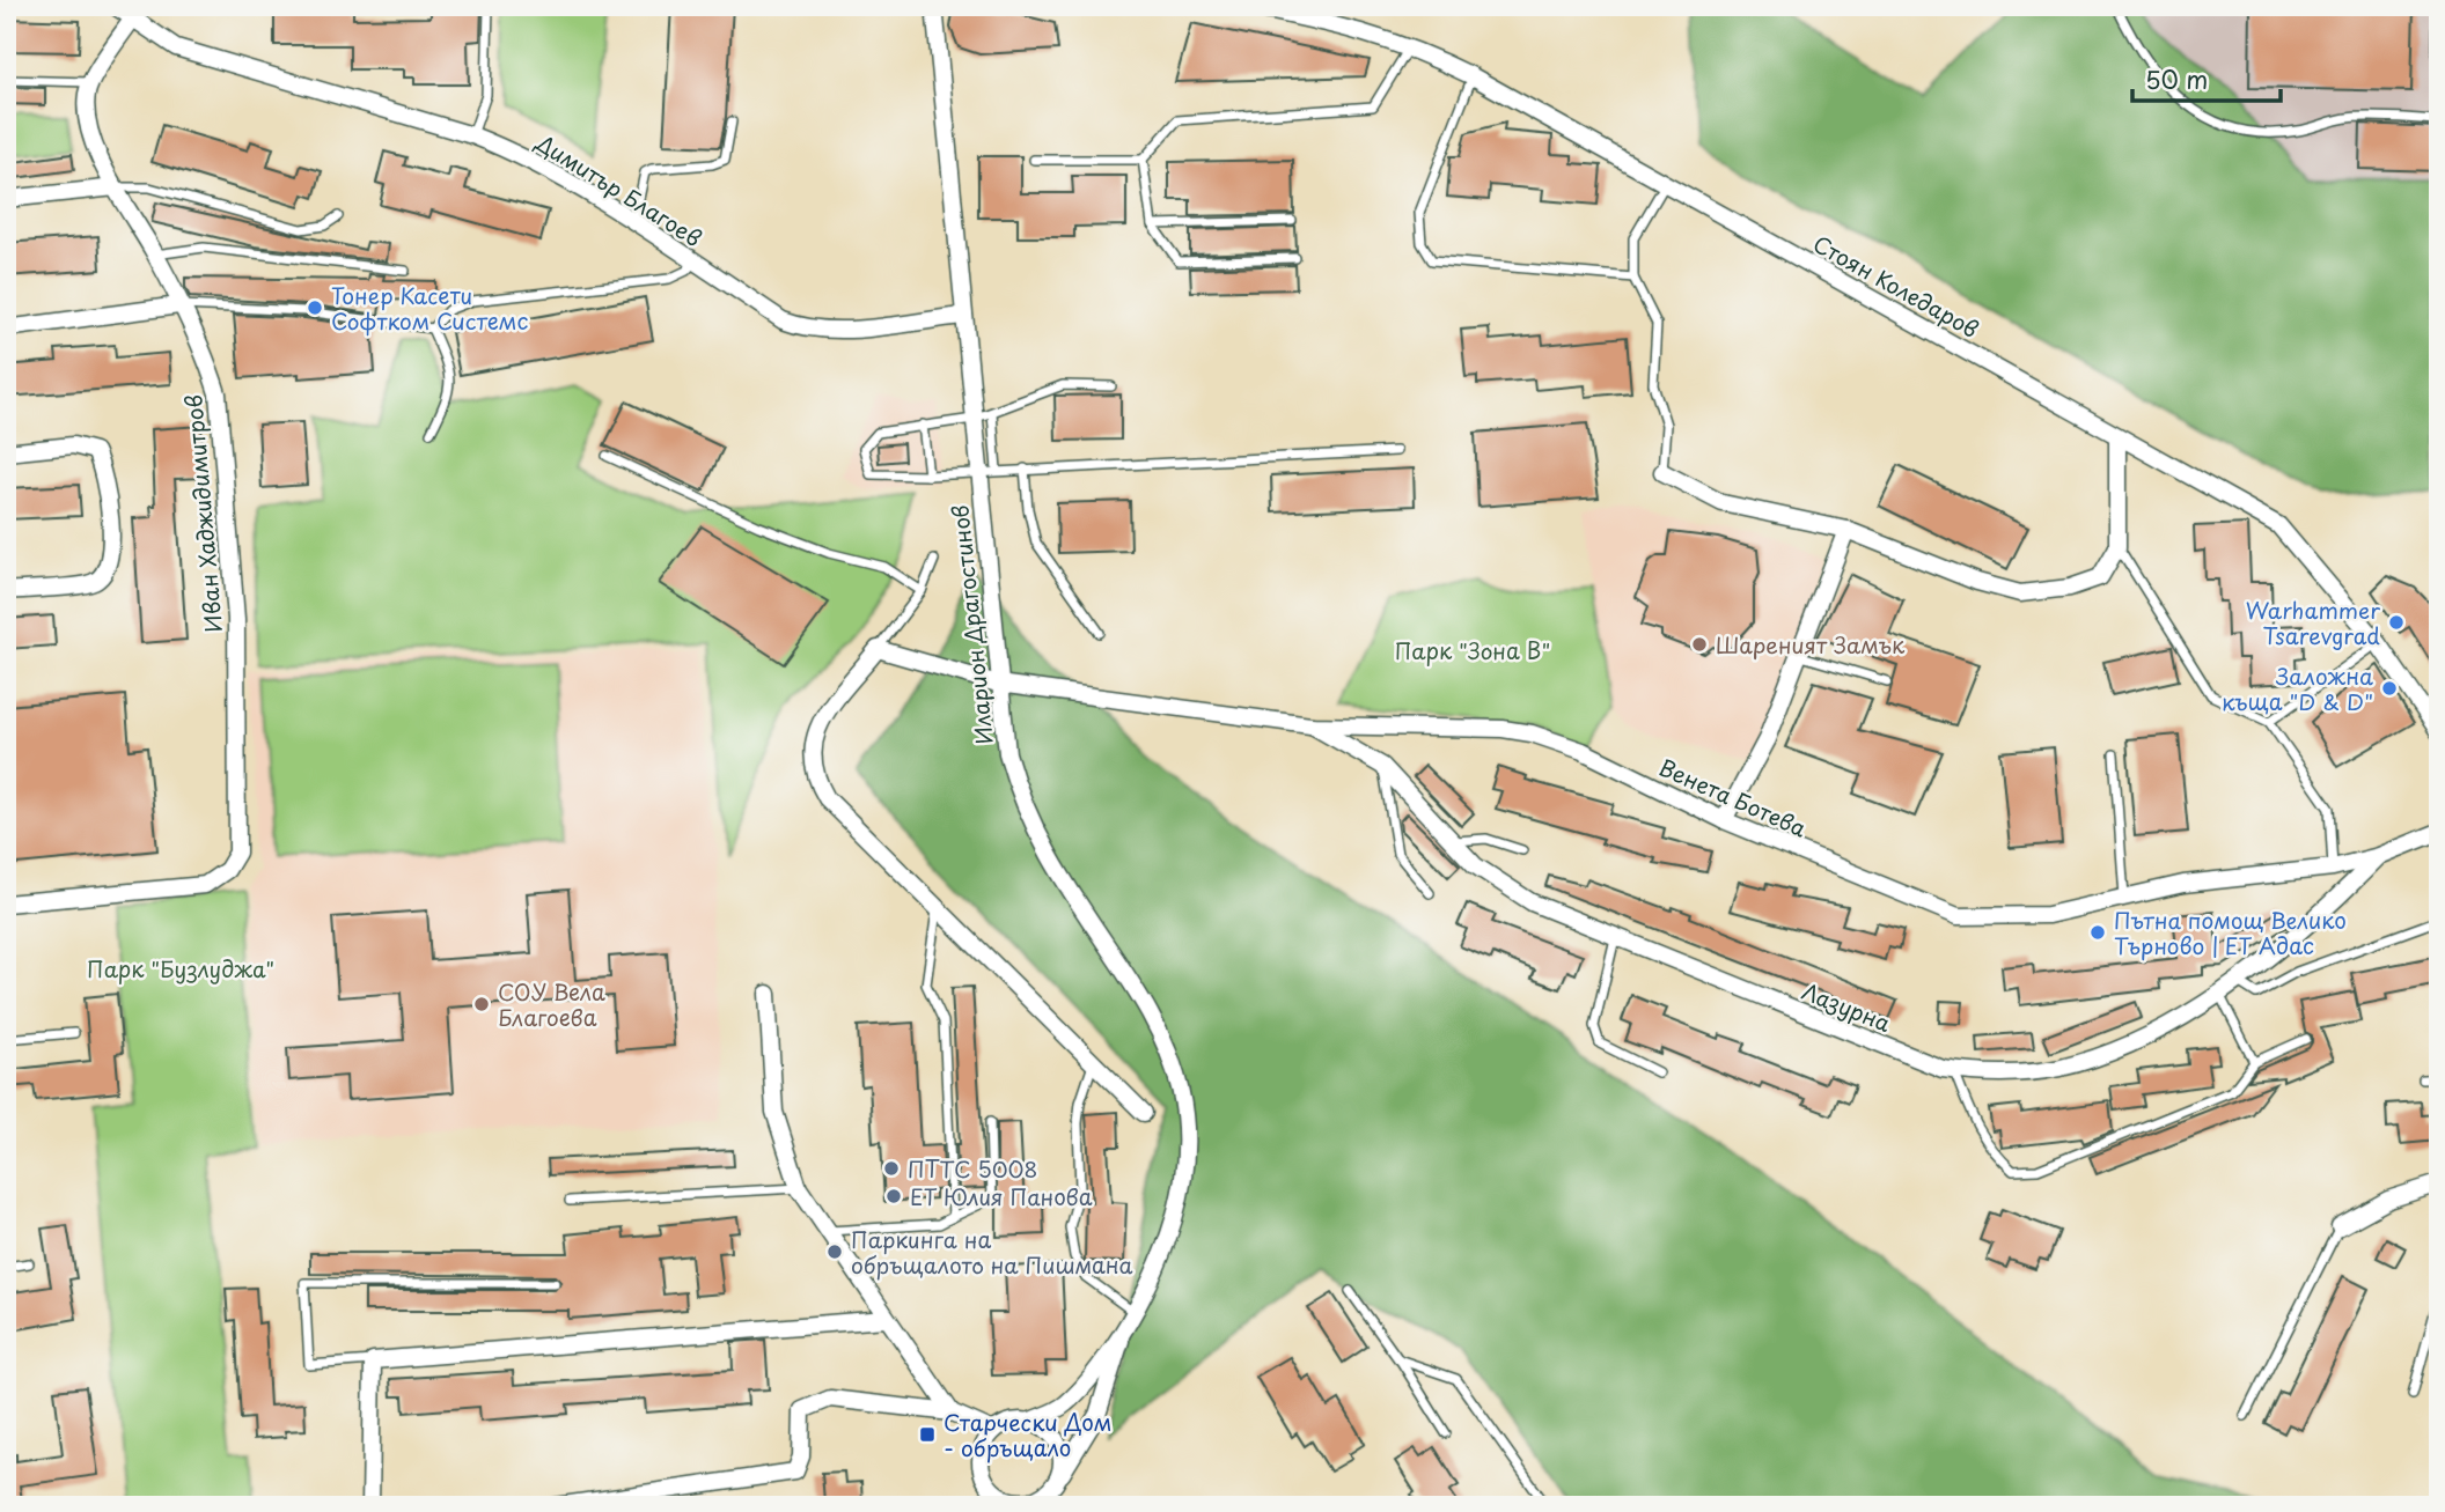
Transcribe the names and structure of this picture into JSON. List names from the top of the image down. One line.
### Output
{"streets":{"street":["Димитър Благоев","Стоян Коледаров","Иван Хаджидимитров","Иларион Драгостинов","Венета Ботева","Лазурна"]},"crossings":[["Димитър Благоев","Иларион Драгостинов"],["Иларион Драгостинов","Венета Ботева"],["Венета Ботева","Лазурна"]],"parks":["Парк \"Зона В\"","Парк \"Бузлуджа\""],"places":{"other":["Тонер Касети Софтком Системс","Warhammer Tsarevgrad","Шареният Замък","Заложна къща \"D & D\"","Пътна помощ Велико Търново | ЕТ Адас","СОУ Вела Благоева","ПТТС 5008","ЕТ Юлия Панова","Паркинга на обръщалото на Пишмана"],"transit":["Старчески Дом - обръщало"]},"scale_bar":"50 m"}
